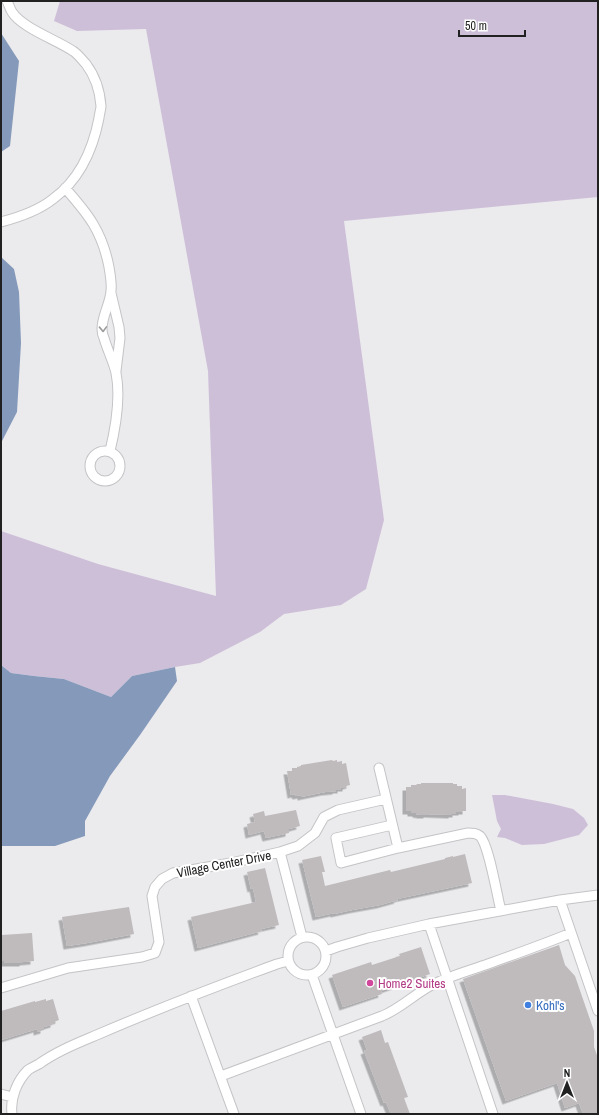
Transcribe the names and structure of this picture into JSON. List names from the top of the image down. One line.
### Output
{"streets":{"street":["Village Center Drive"]},"places":["Home2 Suites","Kohl's"],"scale_bar":"50 m","north":"top"}
